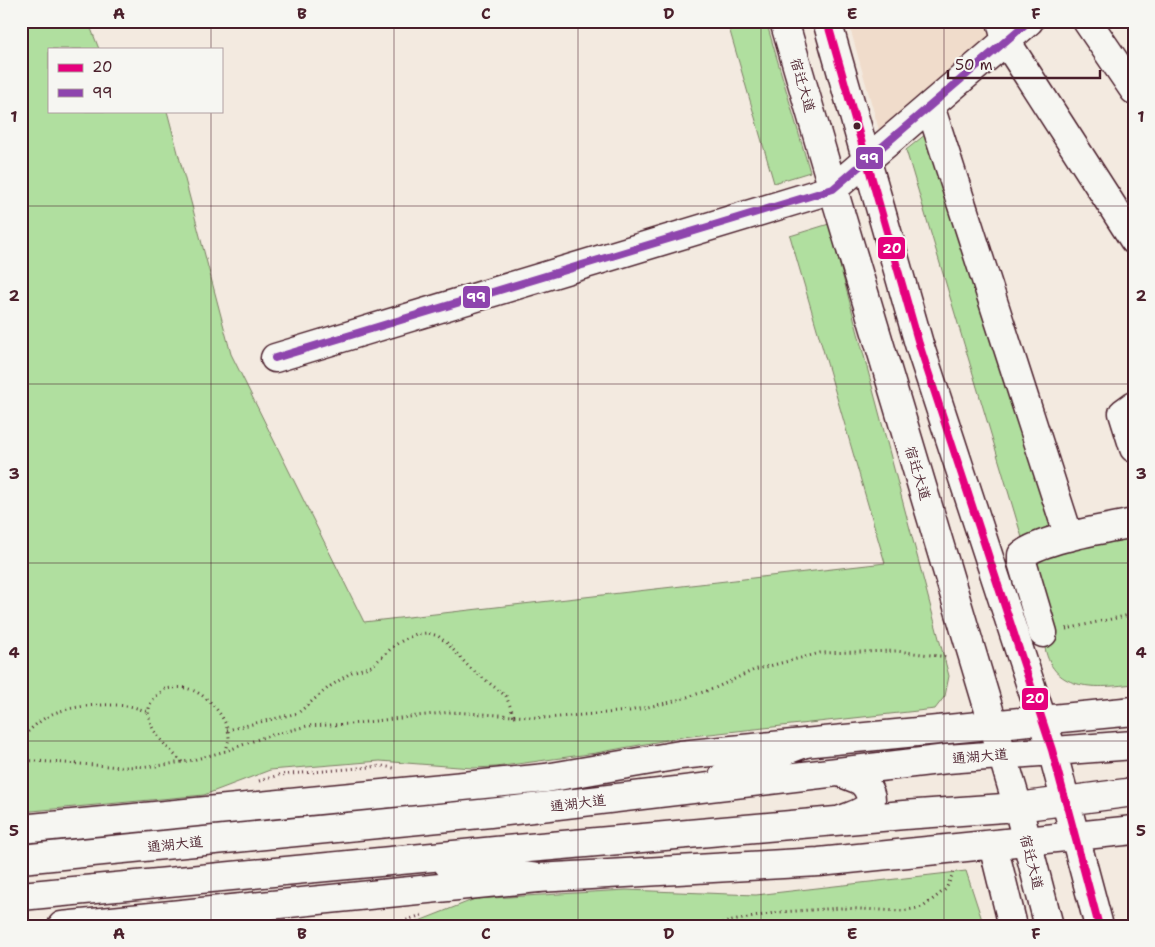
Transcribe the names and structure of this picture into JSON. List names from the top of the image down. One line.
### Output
{"streets":{"main road":["宿迁大道","通湖大道"]},"crossings":[["宿迁大道","通湖大道"]],"lines":["transit line 20","transit line 99"],"legend":["20","99"],"scale_bar":"50 m","grid":{"columns":["A","B","C","D","E","F"],"rows":["1","2","3","4","5"]}}
